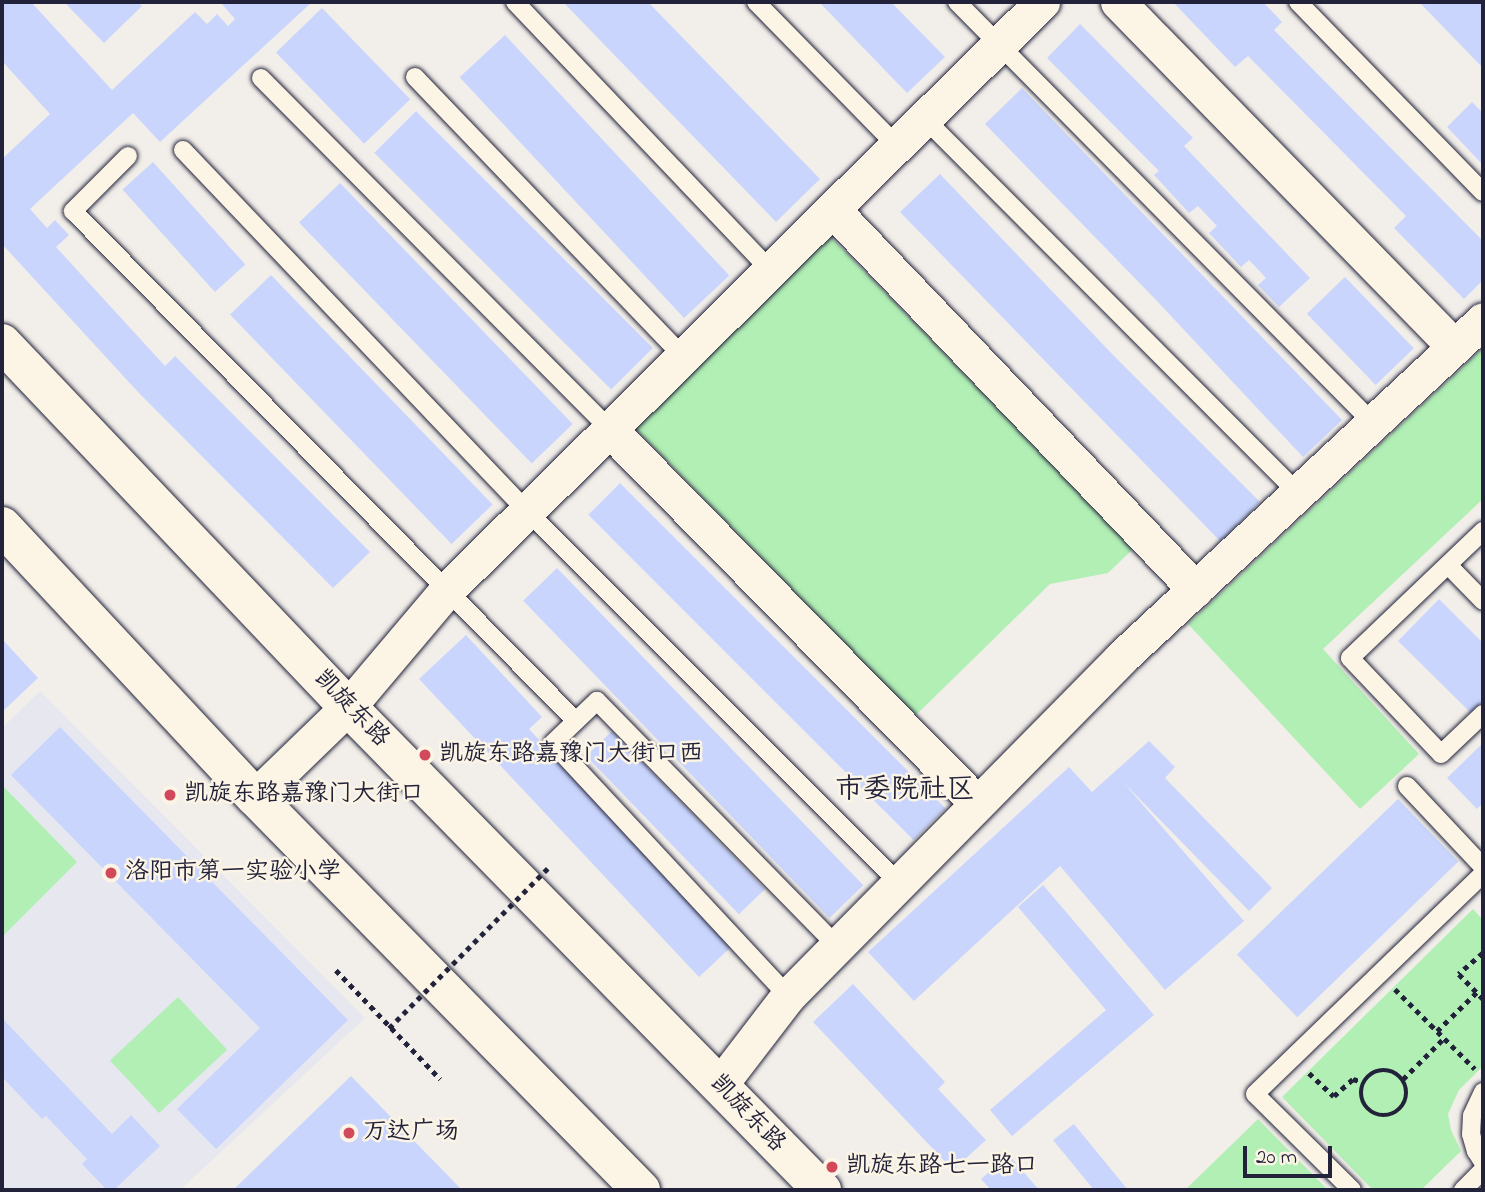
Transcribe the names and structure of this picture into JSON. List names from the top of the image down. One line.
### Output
{"streets":{"main road":["凯旋东路"]},"districts":["市委院社区"],"places":["凯旋东路嘉豫门大街口西","凯旋东路嘉豫门大街口","洛阳市第一实验小学","万达广场","凯旋东路七一路口"],"scale_bar":"20 m"}
